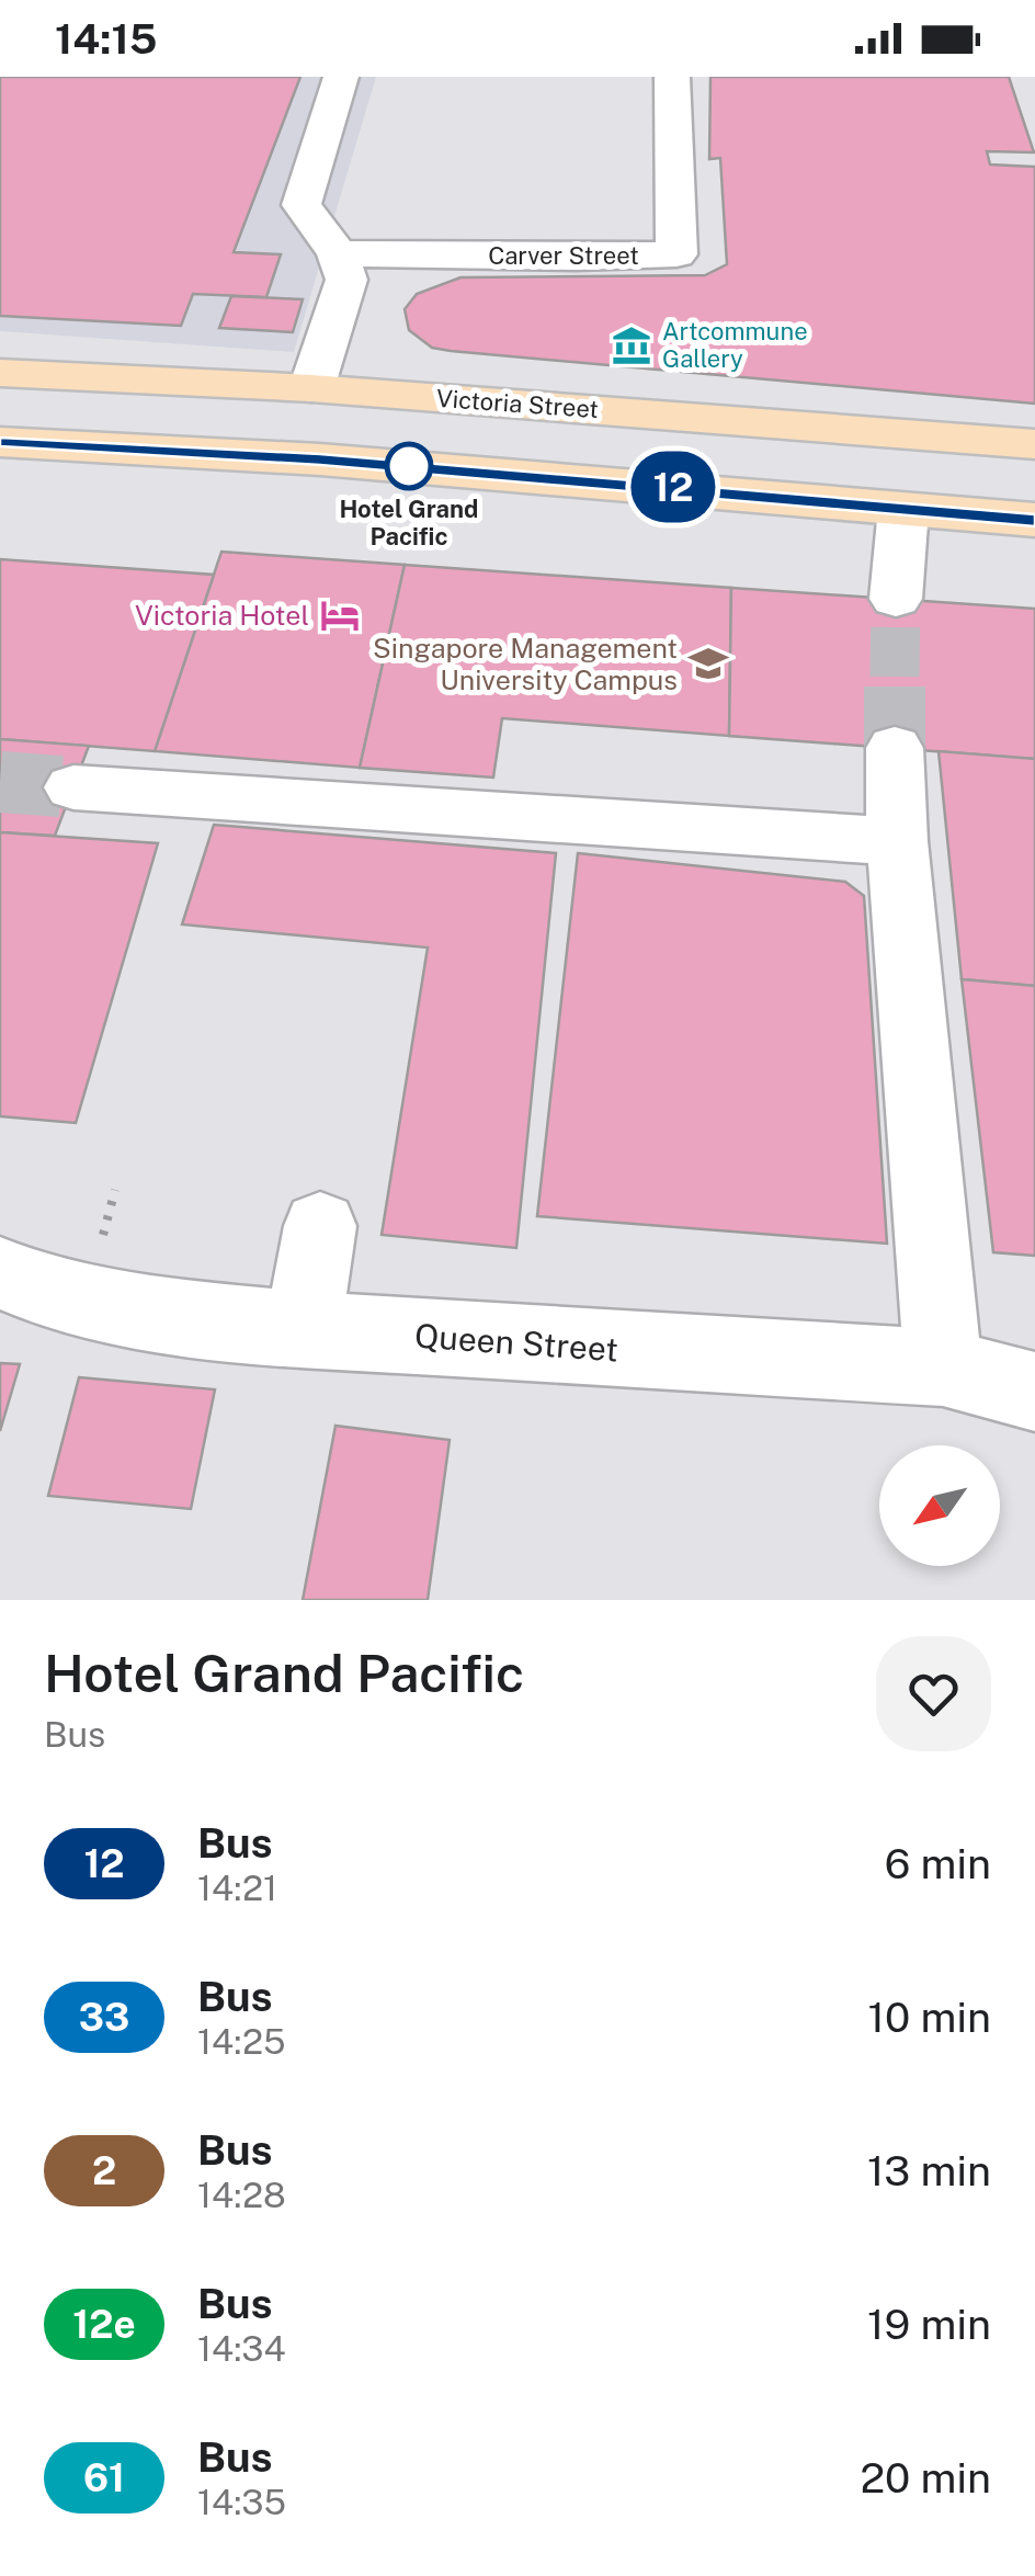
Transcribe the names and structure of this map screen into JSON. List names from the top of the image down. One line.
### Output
{"streets":{"main road":["Victoria Street"],"street":["Carver Street","Queen Street"]},"places":{"museum":["Artcommune Gallery"],"other":["Hotel Grand Pacific"],"hotel":["Victoria Hotel"],"school or university":["Singapore Management University Campus"]},"lines":["bus line 12"],"north":"bottom left","page":{"status":"14:15","on_map":"12","heading":["Hotel Grand Pacific","Bus"],"list":[{"mark":"12","name":"Bus","note":"14:21","value":"6 min"},{"mark":"33","name":"Bus","note":"14:25","value":"10 min"},{"mark":"2","name":"Bus","note":"14:28","value":"13 min"},{"mark":"12e","name":"Bus","note":"14:34","value":"19 min"},{"mark":"61","name":"Bus","note":"14:35","value":"20 min"}]}}
